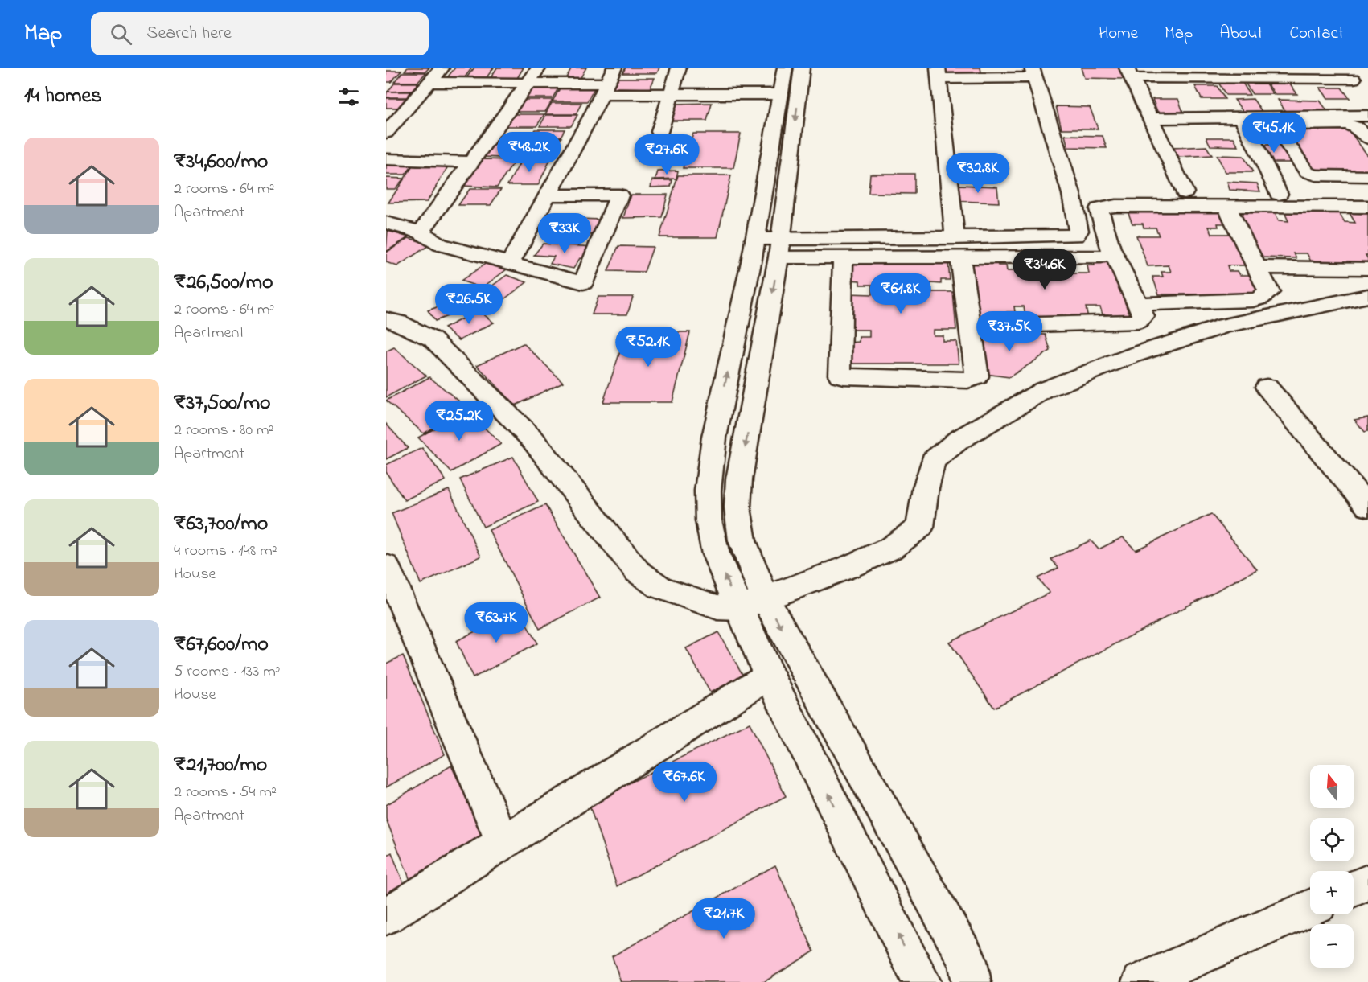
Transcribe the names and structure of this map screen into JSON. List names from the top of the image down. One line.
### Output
{"north":"top","page":{"header":"Map","search":"Search here","nav":["Home","Map","About","Contact"],"heading":"14 homes","price":["₹45.1K","₹48.2K","₹27.6K","₹32.8K","₹33K","₹34.6K","₹61.8K","₹26.5K","₹37.5K","₹52.1K","₹25.2K","₹63.7K","₹67.6K","₹21.7K"],"list":[{"name":"₹34,600/mo","note":"2 rooms · 64 m² · Apartment"},{"name":"₹26,500/mo","note":"2 rooms · 64 m² · Apartment"},{"name":"₹37,500/mo","note":"2 rooms · 80 m² · Apartment"},{"name":"₹63,700/mo","note":"4 rooms · 148 m² · House"},{"name":"₹67,600/mo","note":"5 rooms · 133 m² · House"},{"name":"₹21,700/mo","note":"2 rooms · 54 m² · Apartment"}],"map_buttons":["+","−"]}}
